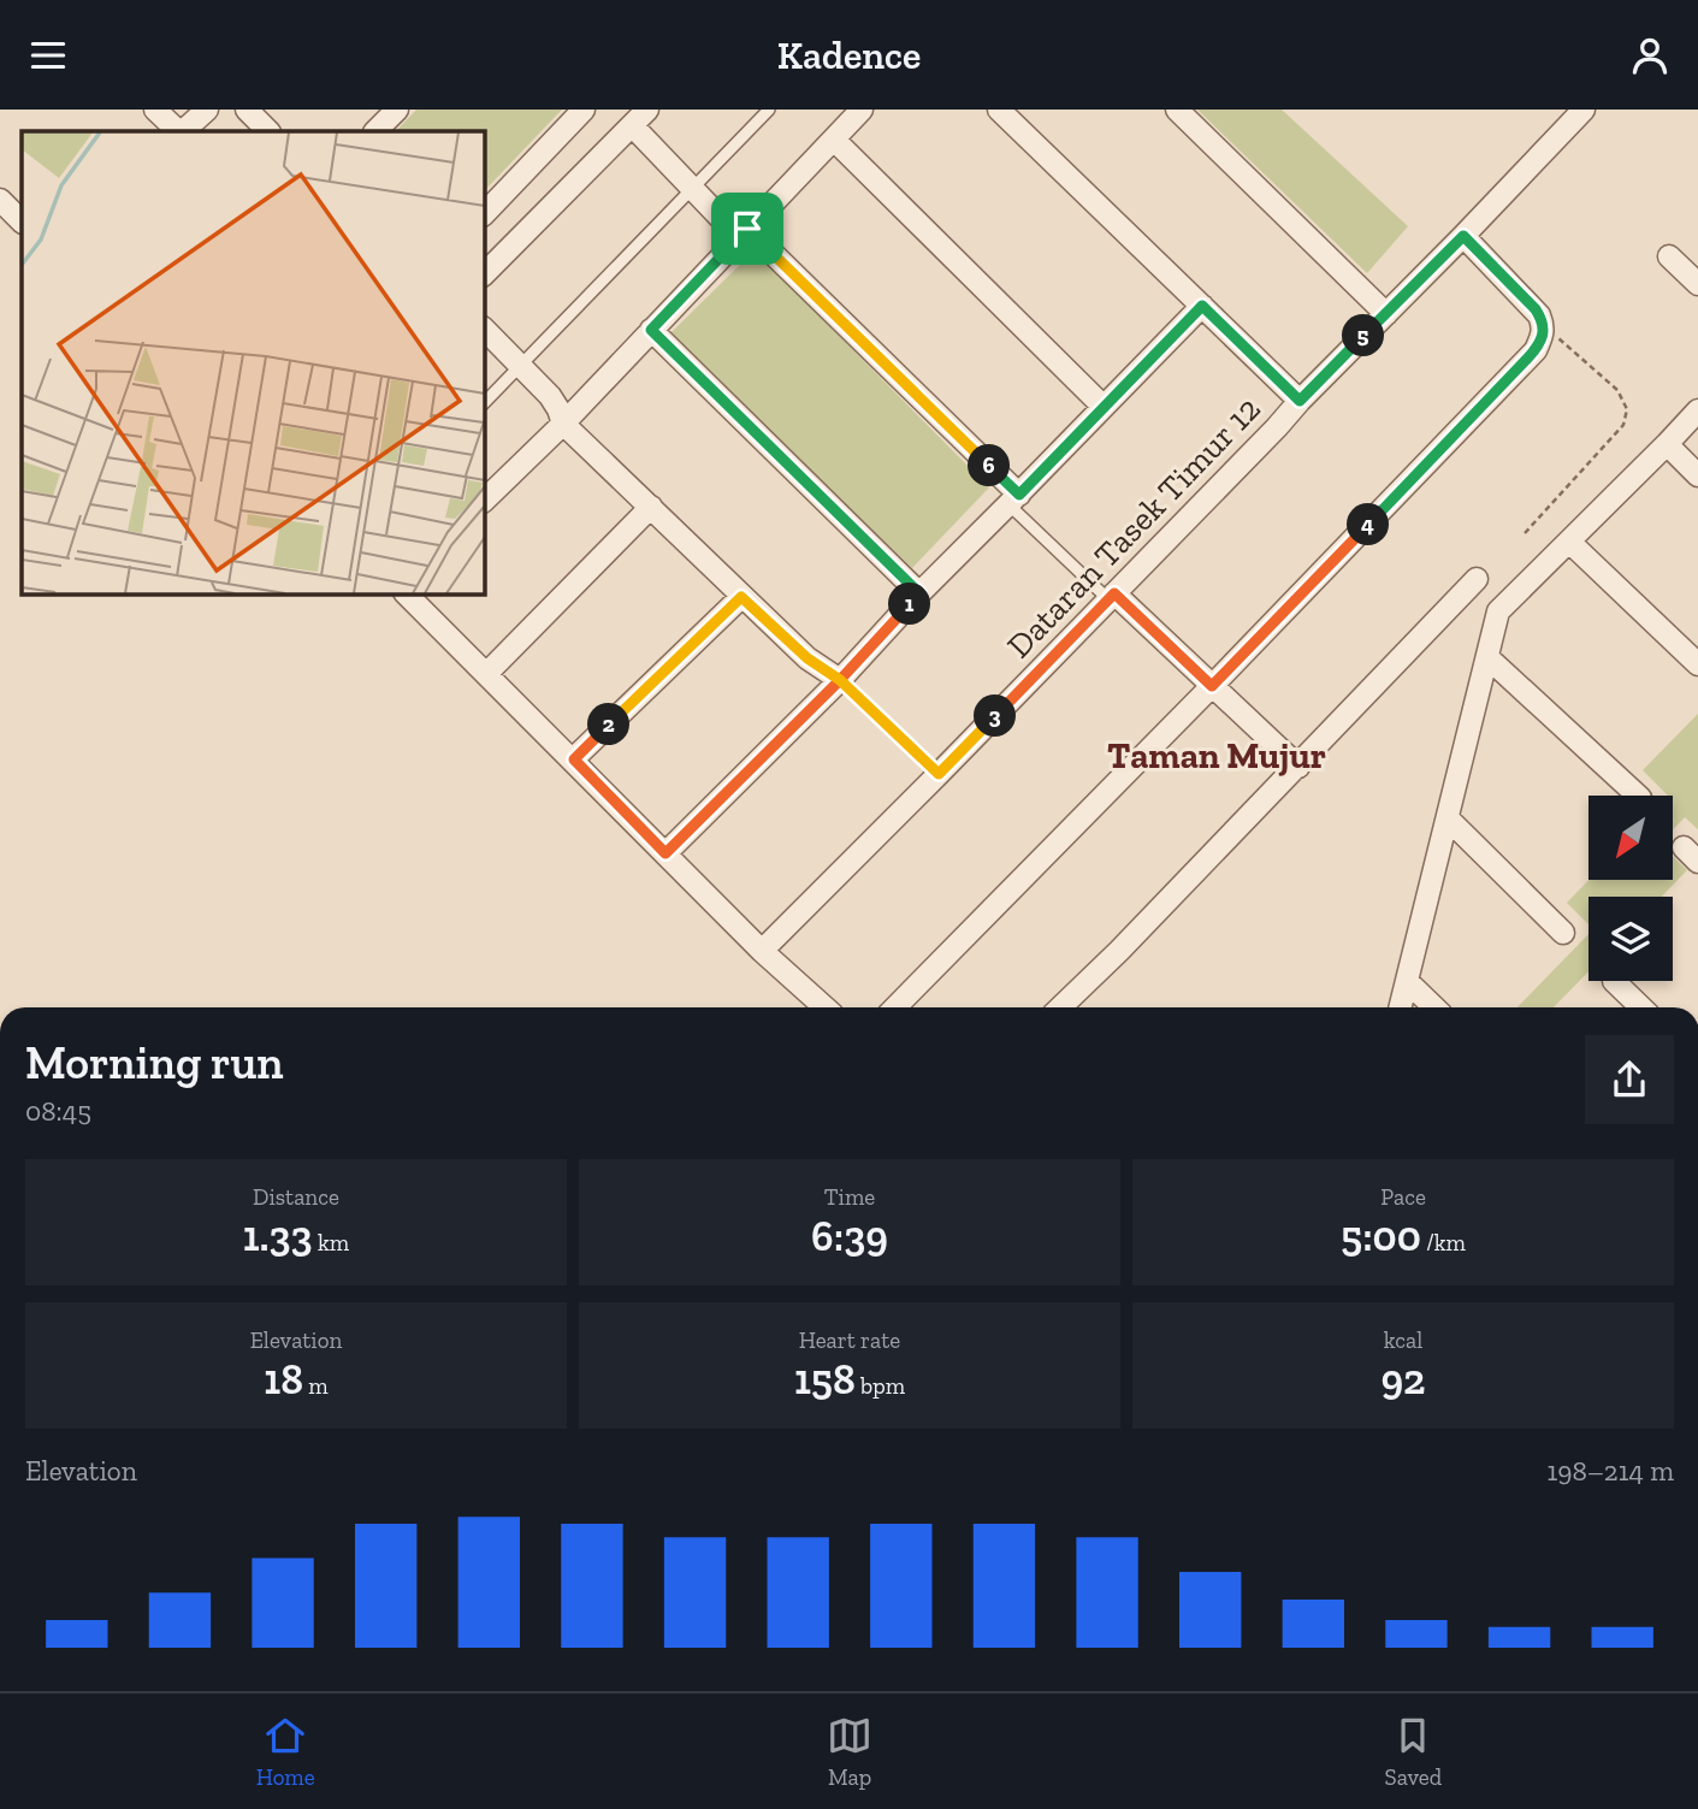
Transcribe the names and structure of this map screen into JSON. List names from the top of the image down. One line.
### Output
{"streets":{"street":["Dataran Tasek Timur 12"]},"districts":["Taman Mujur"],"north":"bottom left","page":{"header":"Kadence","pins":["5","6","4","1","3","2"],"heading":["Morning run","08:45"],"stats":[["Distance","1.33 km"],["Time","6:39"],["Pace","5:00 /km"],["Elevation","18 m"],["Heart rate","158 bpm"],["kcal","92"]],"chart":["Elevation","198–214 m"],"tabs":["Home","Map","Saved"]}}
